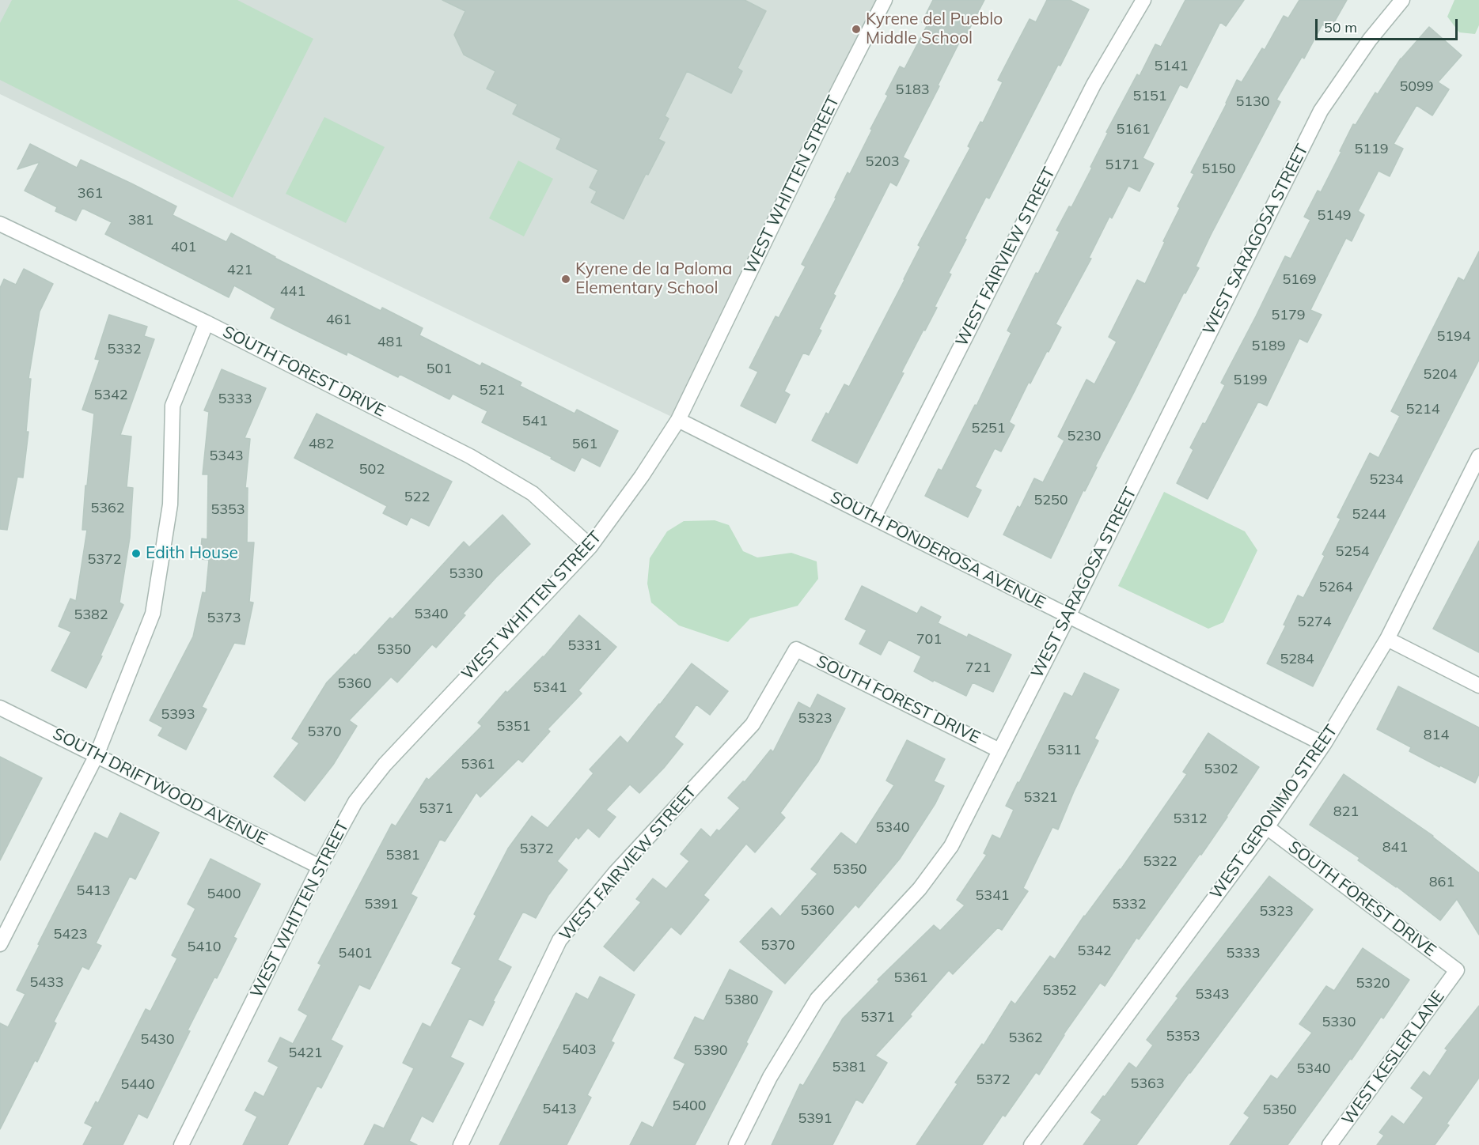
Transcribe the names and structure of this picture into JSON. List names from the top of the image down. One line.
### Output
{"streets":{"street":["WEST WHITTEN STREET","WEST SARAGOSA STREET","WEST FAIRVIEW STREET","SOUTH FOREST DRIVE","SOUTH PONDEROSA AVENUE","SOUTH DRIFTWOOD AVENUE","WEST GERONIMO STREET","WEST KESLER LANE"]},"crossings":[["WEST WHITTEN STREET","SOUTH FOREST DRIVE"],["WEST WHITTEN STREET","SOUTH PONDEROSA AVENUE"],["WEST WHITTEN STREET","SOUTH DRIFTWOOD AVENUE"],["WEST SARAGOSA STREET","SOUTH FOREST DRIVE"],["WEST SARAGOSA STREET","SOUTH PONDEROSA AVENUE"],["WEST FAIRVIEW STREET","SOUTH FOREST DRIVE"],["WEST FAIRVIEW STREET","SOUTH PONDEROSA AVENUE"],["SOUTH FOREST DRIVE","WEST GERONIMO STREET"],["SOUTH FOREST DRIVE","WEST KESLER LANE"],["SOUTH PONDEROSA AVENUE","WEST GERONIMO STREET"]],"places":["Kyrene del Pueblo Middle School","Kyrene de la Paloma Elementary School","Edith House"],"house_numbers":["5141","5099","5183","5151","5130","5161","5119","5203","5171","5150","361","5149","381","401","421","5169","441","5179","461","5194","481","5189","5332","501","5204","5199","521","5342","5333","5214","541","5251","5230","482","561","5343","502","5234","522","5250","5362","5353","5244","5254","5372","5330","5264","5340","5382","5373","5274","701","5331","5350","5284","721","5360","5341","5393","5323","5351","5370","814","5311","5361","5302","5321","5371","821","5312","5340","841","5372","5381","5322","5350","861","5413","5400","5341","5391","5332","5360","5323","5423","5370","5410","5342","5401","5333","5361","5433","5320","5352","5343","5380","5371","5330","5353","5362","5430","5403","5390","5421","5381","5340","5372","5363","5440","5400","5413","5350","5391"],"scale_bar":"50 m"}
